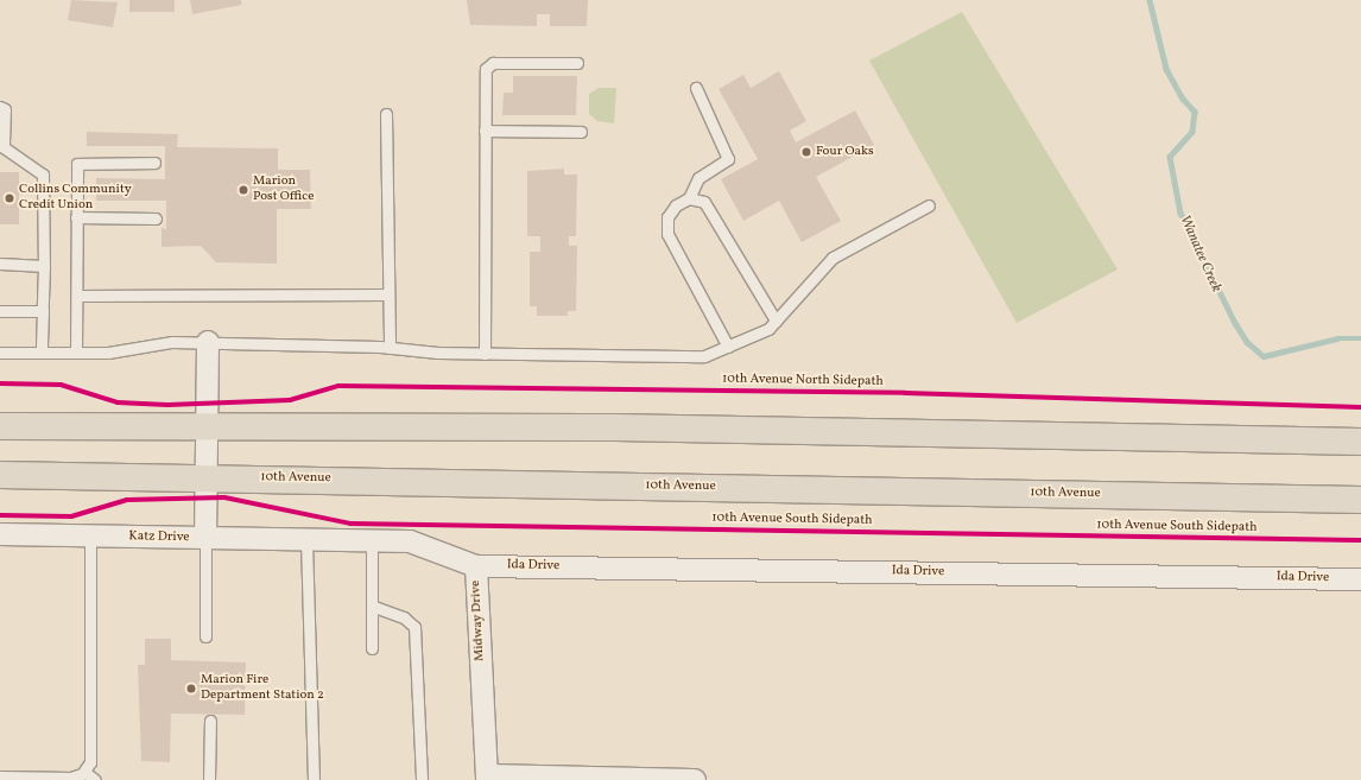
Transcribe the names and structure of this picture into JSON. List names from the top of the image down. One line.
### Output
{"streets":{"main road":["10th Avenue"],"street":["Katz Drive","Ida Drive","Midway Drive"],"cycle path":["10th Avenue North Sidepath","10th Avenue South Sidepath"]},"crossings":[["10th Avenue","Katz Drive"],["Katz Drive","Midway Drive"],["Ida Drive","Midway Drive"]],"water":["Wanatee Creek"],"places":["Four Oaks","Marion Post Office","Collins Community Credit Union","Marion Fire Department Station 2"]}
